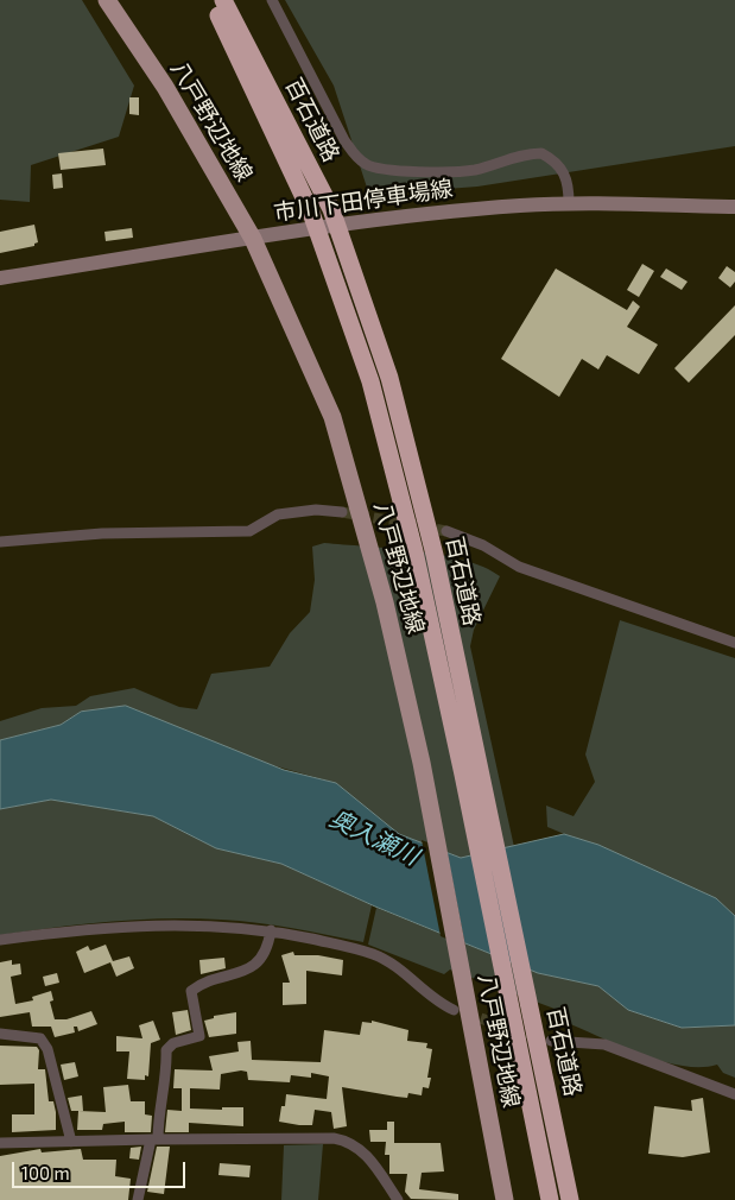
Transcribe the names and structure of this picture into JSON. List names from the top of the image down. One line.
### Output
{"streets":{"highway":["百石道路"],"main road":["八戸野辺地線","市川下田停車場線"]},"crossings":[["八戸野辺地線","市川下田停車場線"]],"water":["奥入瀬川"],"scale_bar":"100 m"}
